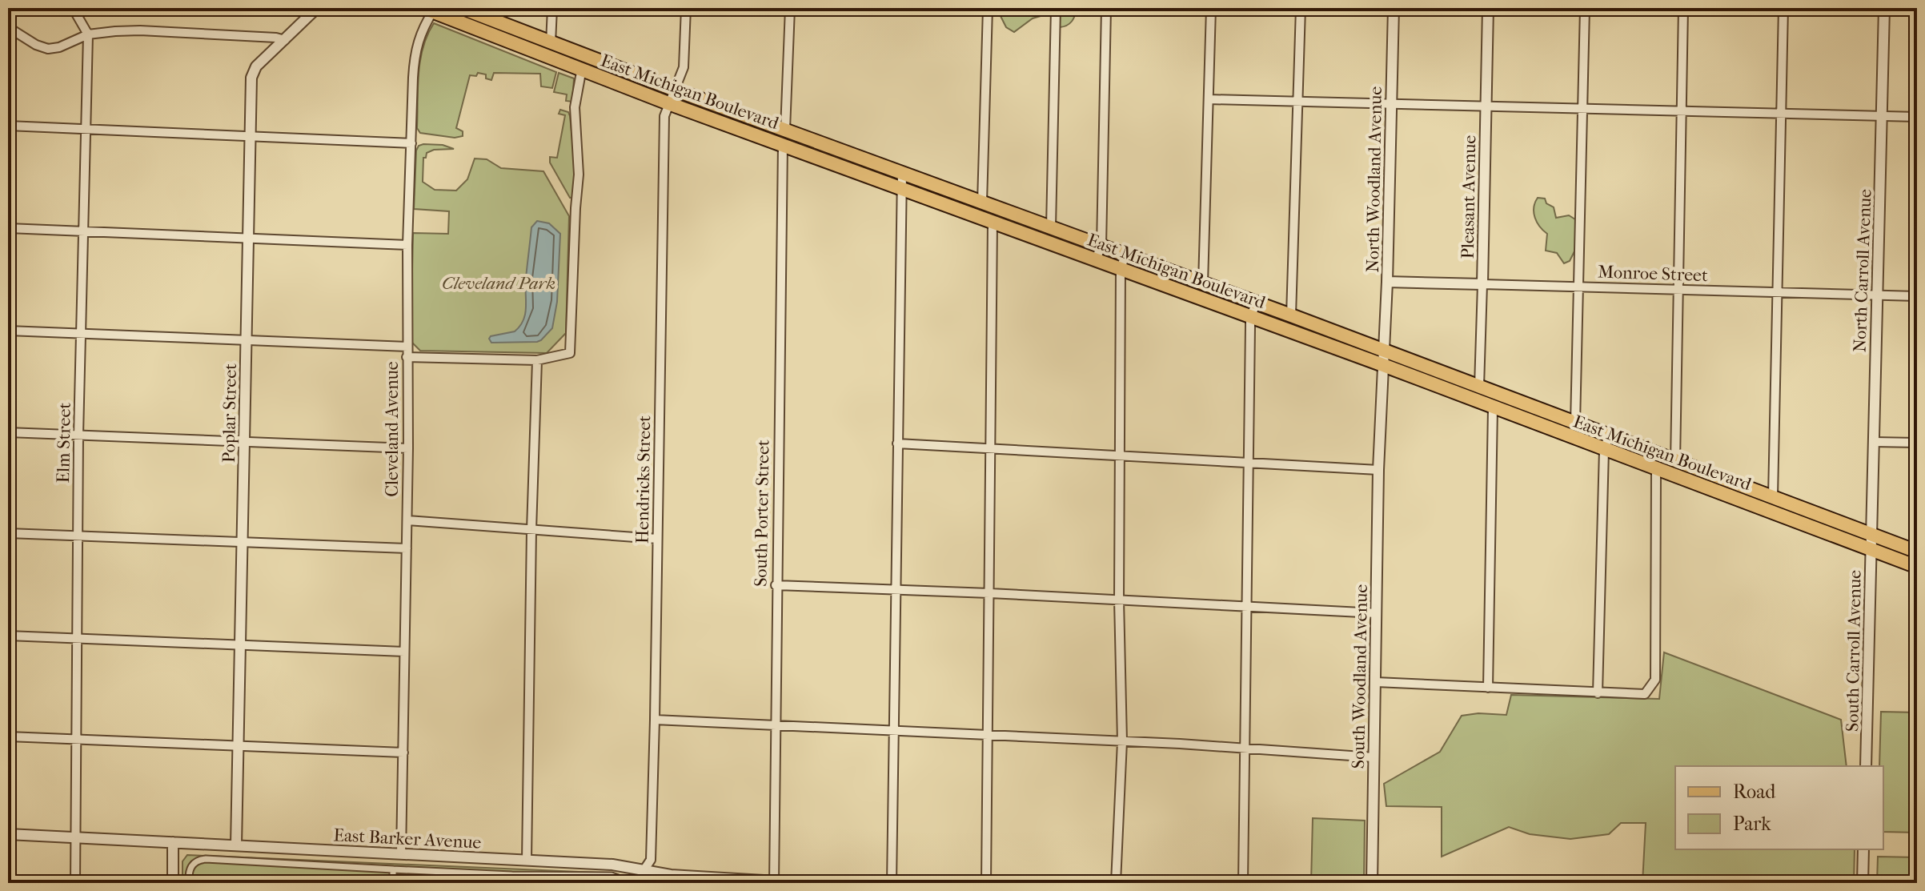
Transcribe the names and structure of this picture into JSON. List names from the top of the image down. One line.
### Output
{"streets":{"main road":["East Michigan Boulevard"],"street":["North Woodland Avenue","Pleasant Avenue","North Carroll Avenue","Monroe Street","Poplar Street","Cleveland Avenue","Elm Street","Hendricks Street","South Porter Street","South Carroll Avenue","South Woodland Avenue","East Barker Avenue"]},"crossings":[["East Michigan Boulevard","North Woodland Avenue"],["East Michigan Boulevard","Pleasant Avenue"],["East Michigan Boulevard","North Carroll Avenue"],["East Michigan Boulevard","Cleveland Avenue"],["East Michigan Boulevard","Hendricks Street"],["East Michigan Boulevard","South Porter Street"],["East Michigan Boulevard","South Carroll Avenue"],["East Michigan Boulevard","South Woodland Avenue"],["North Woodland Avenue","Monroe Street"],["North Woodland Avenue","South Woodland Avenue"],["Pleasant Avenue","Monroe Street"],["North Carroll Avenue","Monroe Street"],["North Carroll Avenue","South Carroll Avenue"],["Poplar Street","East Barker Avenue"],["Cleveland Avenue","East Barker Avenue"],["Elm Street","East Barker Avenue"],["Hendricks Street","East Barker Avenue"],["South Porter Street","East Barker Avenue"]],"parks":["Cleveland Park"],"legend":["Road","Park"]}
